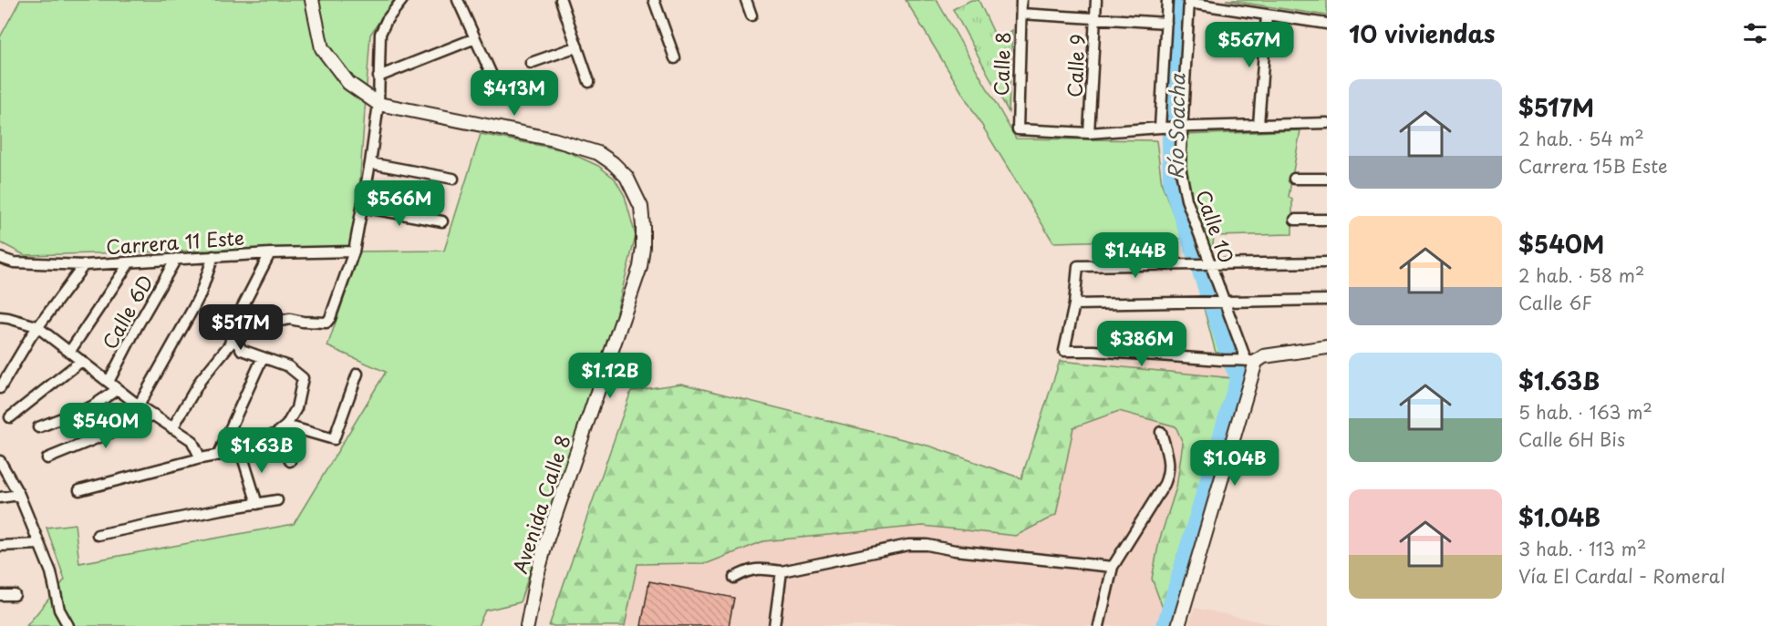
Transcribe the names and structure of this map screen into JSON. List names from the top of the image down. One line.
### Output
{"streets":{"main road":["Avenida Calle 8"],"street":["Calle 8","Calle 9","Calle 10","Carrera 11 Este","Calle 6D"]},"crossings":[["Calle 8","Calle 9"],["Carrera 11 Este","Calle 6D"]],"water":["Río Soacha"],"page":{"heading":"10 viviendas","price":["$567M","$413M","$566M","$1.44B","$517M","$386M","$1.12B","$540M","$1.63B","$1.04B"],"list":[{"name":"$517M","note":"2 hab. · 54 m² · Carrera 15B Este"},{"name":"$540M","note":"2 hab. · 58 m² · Calle 6F"},{"name":"$1.63B","note":"5 hab. · 163 m² · Calle 6H Bis"},{"name":"$1.04B","note":"3 hab. · 113 m² · Vía El Cardal - Romeral"}]}}
